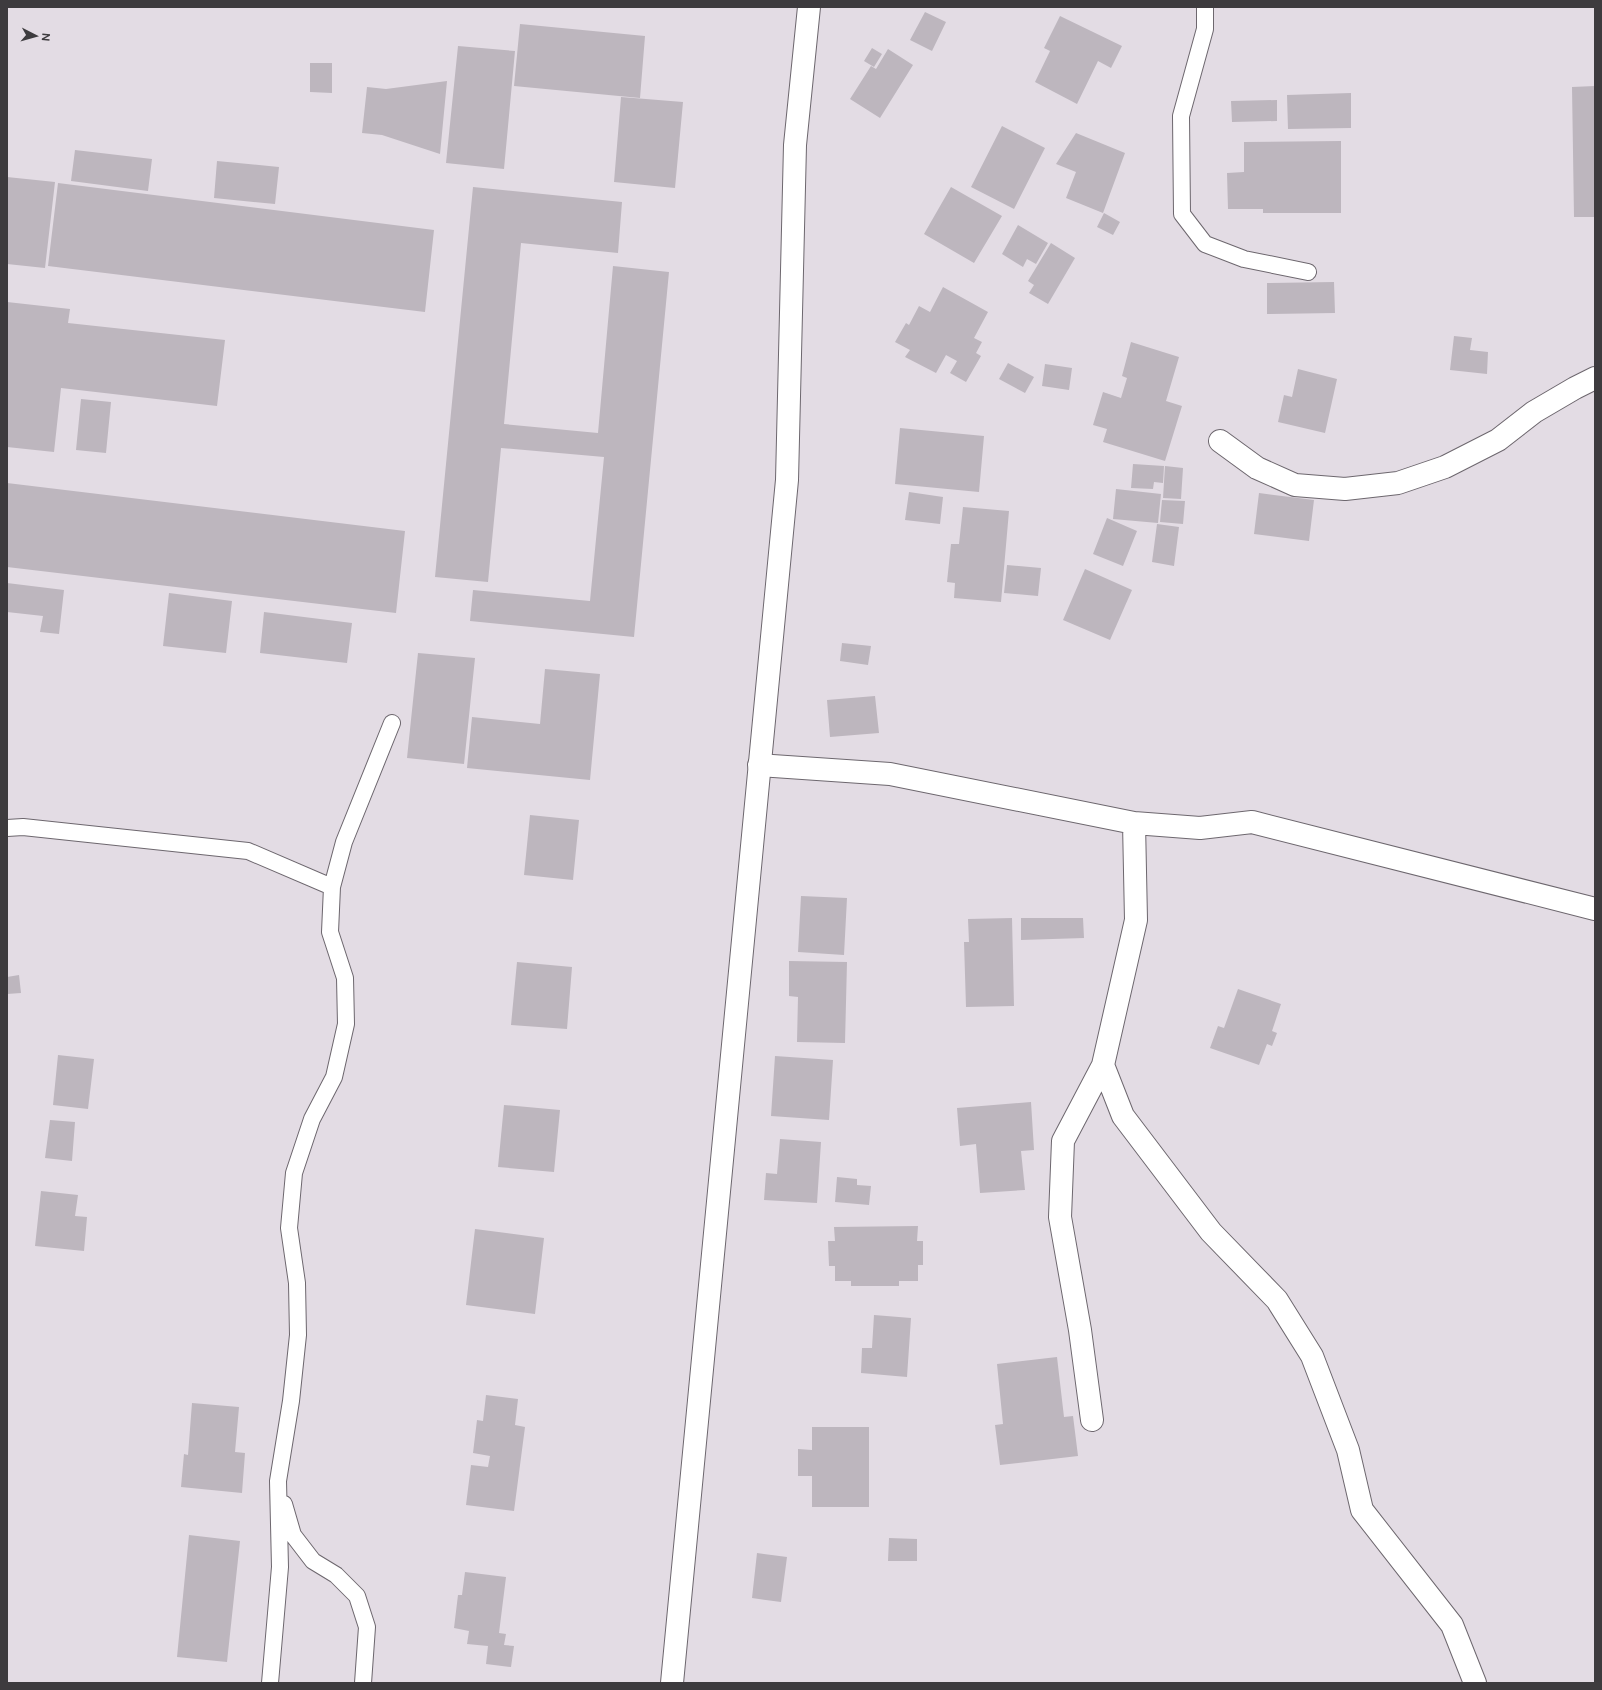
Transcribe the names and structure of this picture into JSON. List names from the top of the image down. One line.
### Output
{"north":"right"}
